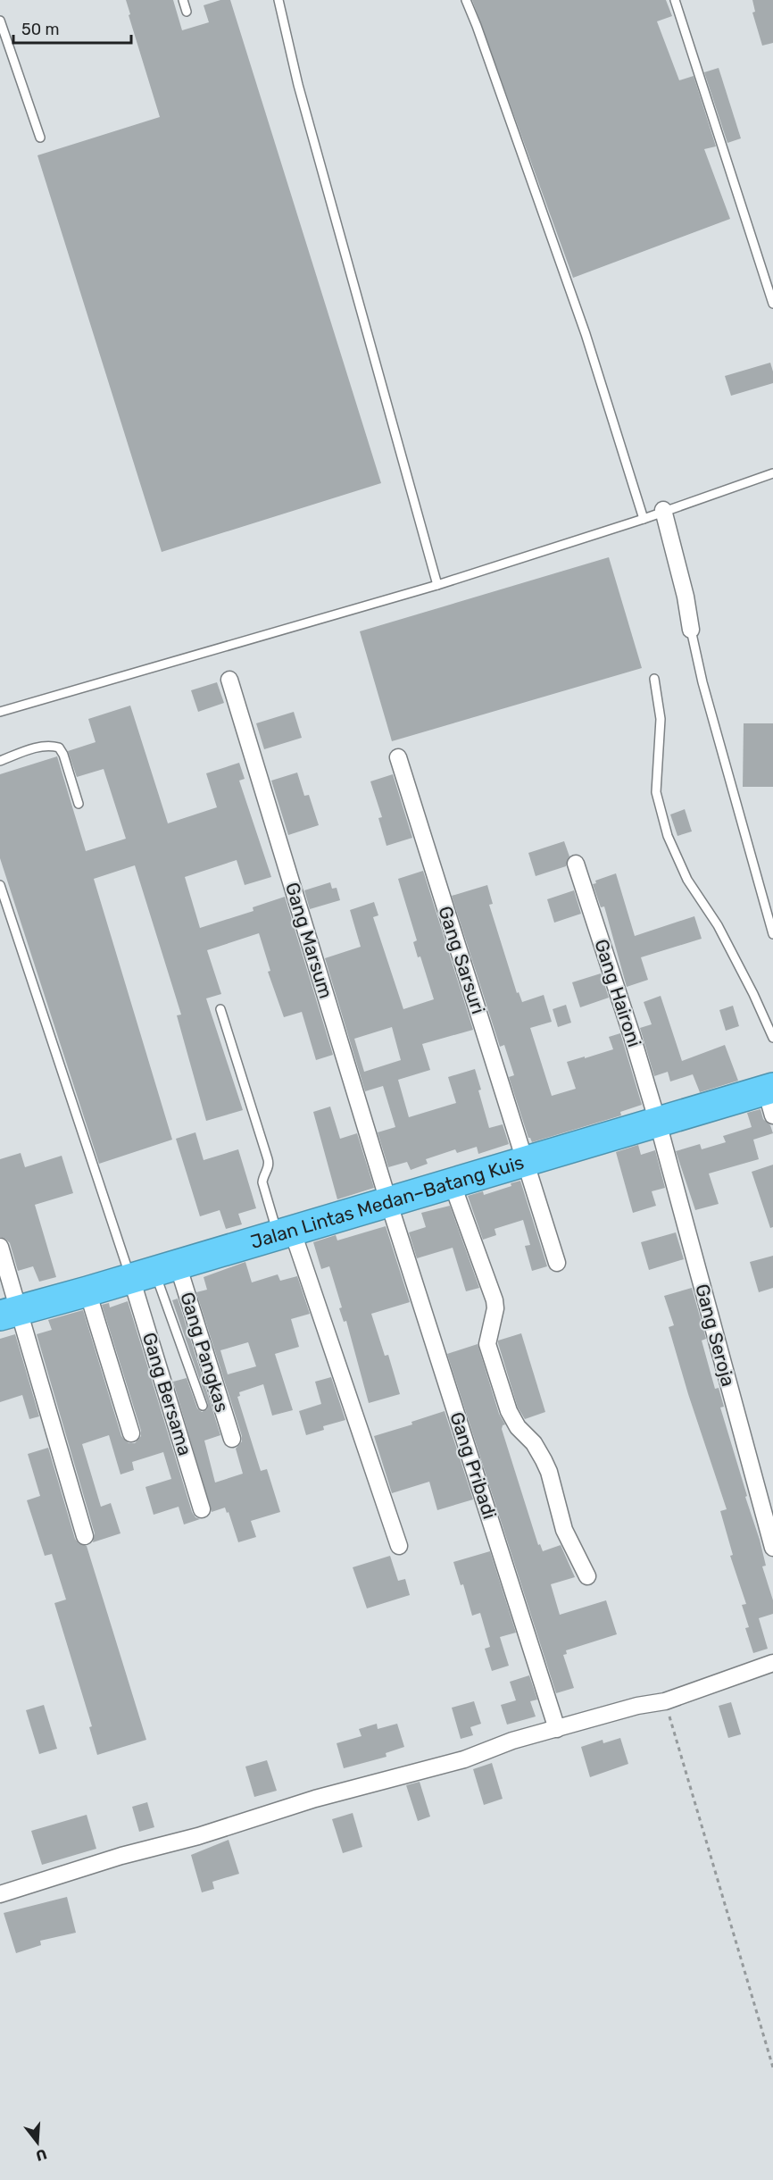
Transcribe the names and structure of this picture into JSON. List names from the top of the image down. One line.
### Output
{"streets":{"highway":["Jalan Lintas Medan–Batang Kuis"],"street":["Gang Marsum","Gang Sarsuri","Gang Haironi","Gang Seroja","Gang Pangkas","Gang Bersama","Gang Pribadi"]},"crossings":[["Gang Marsum","Jalan Lintas Medan–Batang Kuis"],["Gang Marsum","Gang Pribadi"],["Gang Sarsuri","Jalan Lintas Medan–Batang Kuis"],["Gang Haironi","Jalan Lintas Medan–Batang Kuis"],["Gang Haironi","Gang Seroja"],["Jalan Lintas Medan–Batang Kuis","Gang Seroja"],["Jalan Lintas Medan–Batang Kuis","Gang Pangkas"],["Jalan Lintas Medan–Batang Kuis","Gang Bersama"],["Jalan Lintas Medan–Batang Kuis","Gang Pribadi"],["Gang Pangkas","Gang Bersama"]],"scale_bar":"50 m","north":"bottom"}
